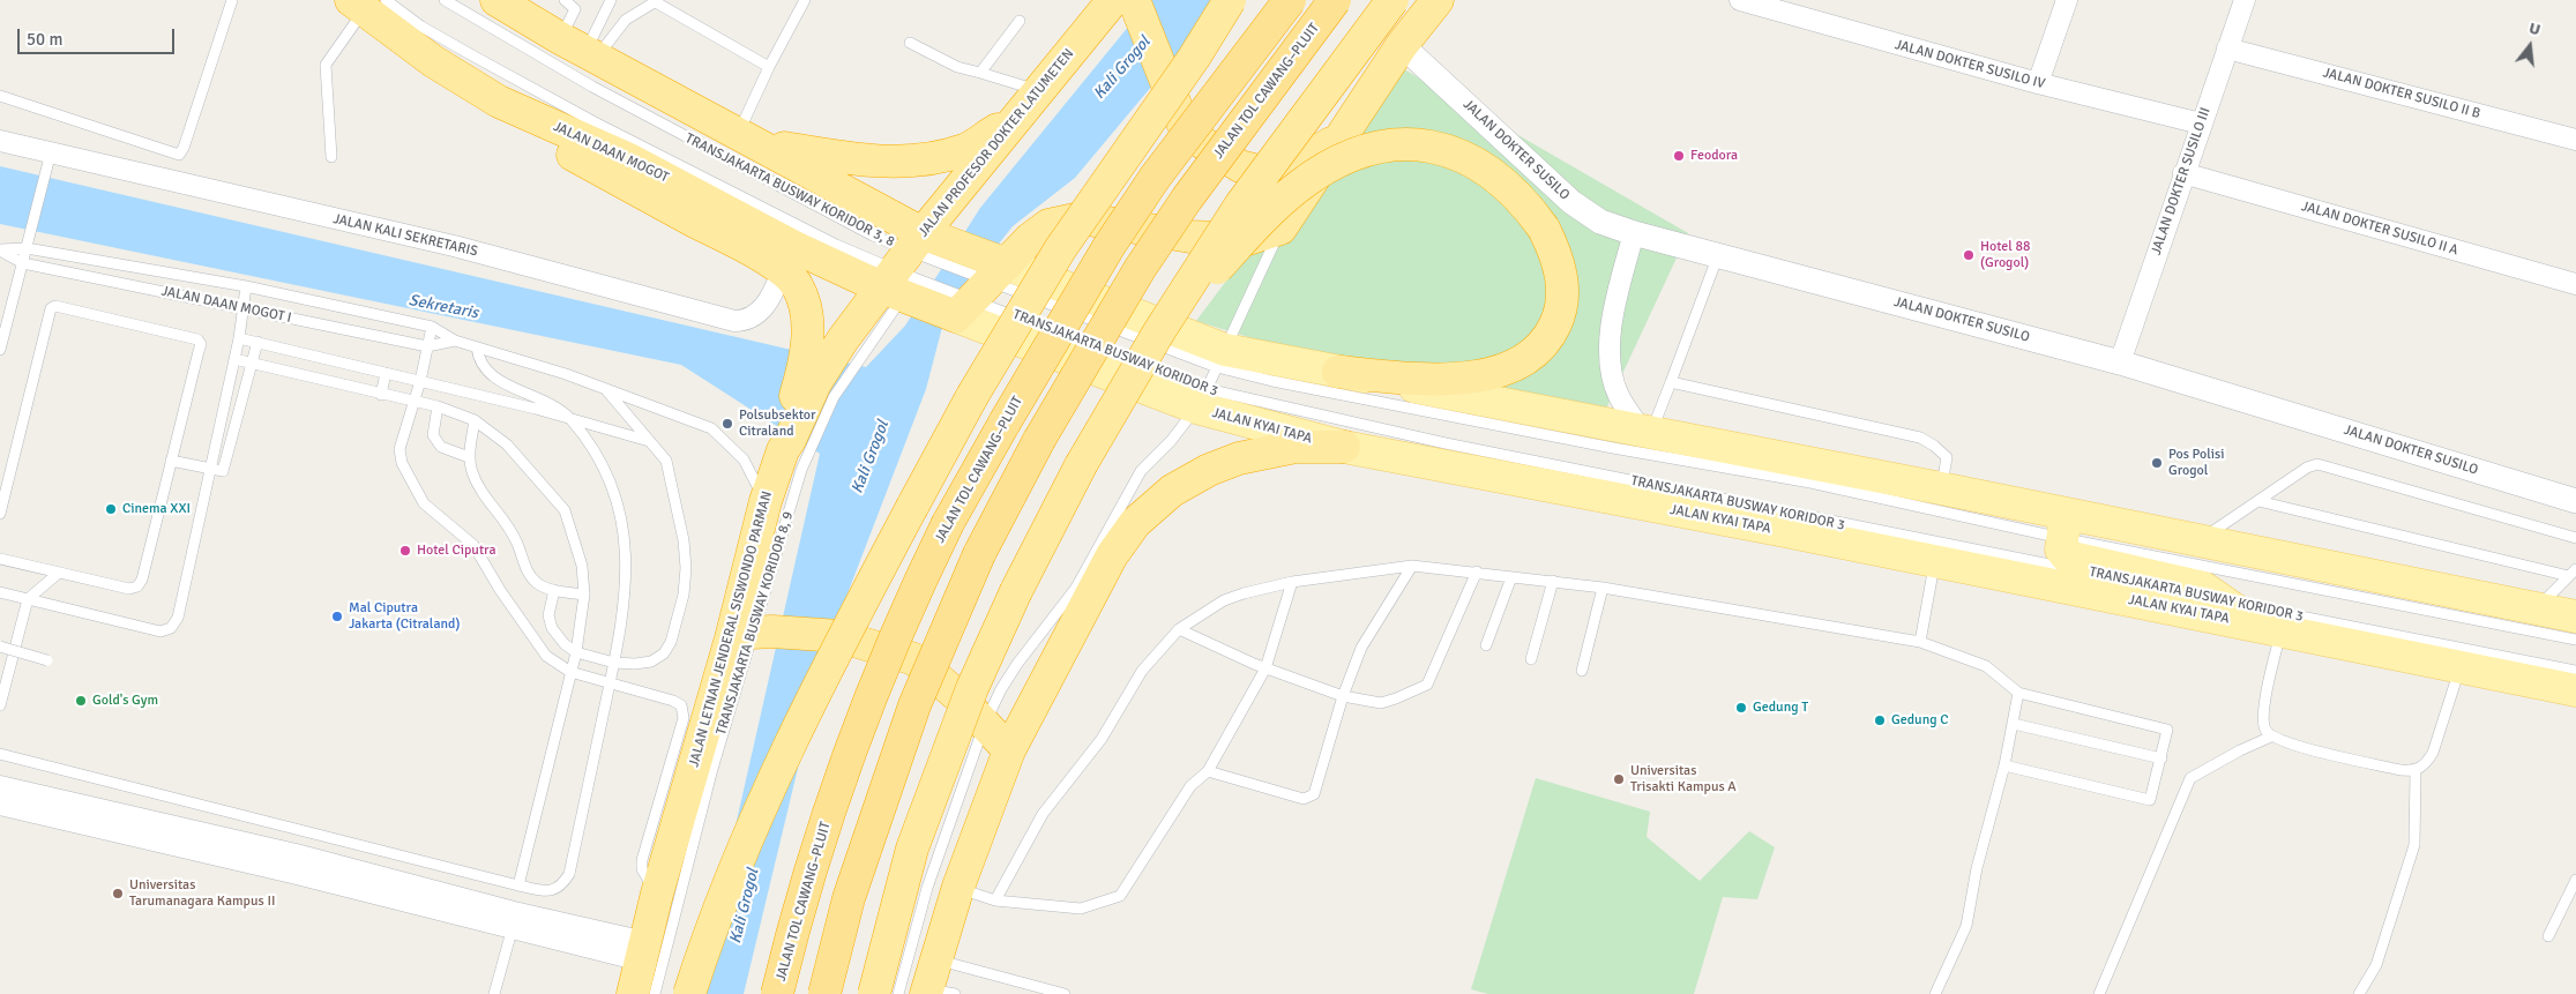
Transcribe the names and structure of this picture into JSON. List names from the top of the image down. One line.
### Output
{"streets":{"highway":["JALAN TOL CAWANG–PLUIT","JALAN PROFESOR DOKTER LATUMETEN","JALAN DAAN MOGOT","JALAN KYAI TAPA","JALAN LETNAN JENDERAL SISWONDO PARMAN"],"street":["JALAN DOKTER SUSILO IV","JALAN DOKTER SUSILO II B","JALAN DOKTER SUSILO","JALAN DOKTER SUSILO III","JALAN DOKTER SUSILO II A","JALAN KALI SEKRETARIS"],"lane":["TRANSJAKARTA BUSWAY KORIDOR 3, 8","JALAN DAAN MOGOT I","TRANSJAKARTA BUSWAY KORIDOR 3","TRANSJAKARTA BUSWAY KORIDOR 8, 9"]},"crossings":[["JALAN DOKTER SUSILO IV","JALAN DOKTER SUSILO III"],["JALAN DOKTER SUSILO II B","JALAN DOKTER SUSILO III"],["JALAN PROFESOR DOKTER LATUMETEN","JALAN DAAN MOGOT"],["JALAN PROFESOR DOKTER LATUMETEN","TRANSJAKARTA BUSWAY KORIDOR 3, 8"],["JALAN PROFESOR DOKTER LATUMETEN","JALAN KYAI TAPA"],["JALAN DOKTER SUSILO","JALAN DOKTER SUSILO III"],["JALAN DAAN MOGOT","TRANSJAKARTA BUSWAY KORIDOR 3, 8"],["JALAN DAAN MOGOT","JALAN KYAI TAPA"],["JALAN DOKTER SUSILO III","JALAN DOKTER SUSILO II A"],["TRANSJAKARTA BUSWAY KORIDOR 3, 8","JALAN KYAI TAPA"],["JALAN DAAN MOGOT I","JALAN LETNAN JENDERAL SISWONDO PARMAN"],["TRANSJAKARTA BUSWAY KORIDOR 3","JALAN KYAI TAPA"],["TRANSJAKARTA BUSWAY KORIDOR 8, 9","JALAN LETNAN JENDERAL SISWONDO PARMAN"]],"water":["Kali Grogol","Sekretaris"],"places":["Feodora","Hotel 88 (Grogol)","Polsubsektor Citraland","Pos Polisi Grogol","Cinema XXI","Hotel Ciputra","Mal Ciputra Jakarta (Citraland)","Gold's Gym","Gedung T","Gedung C","Universitas Trisakti Kampus A","Universitas Tarumanagara Kampus II"],"scale_bar":"50 m","north":"top"}
